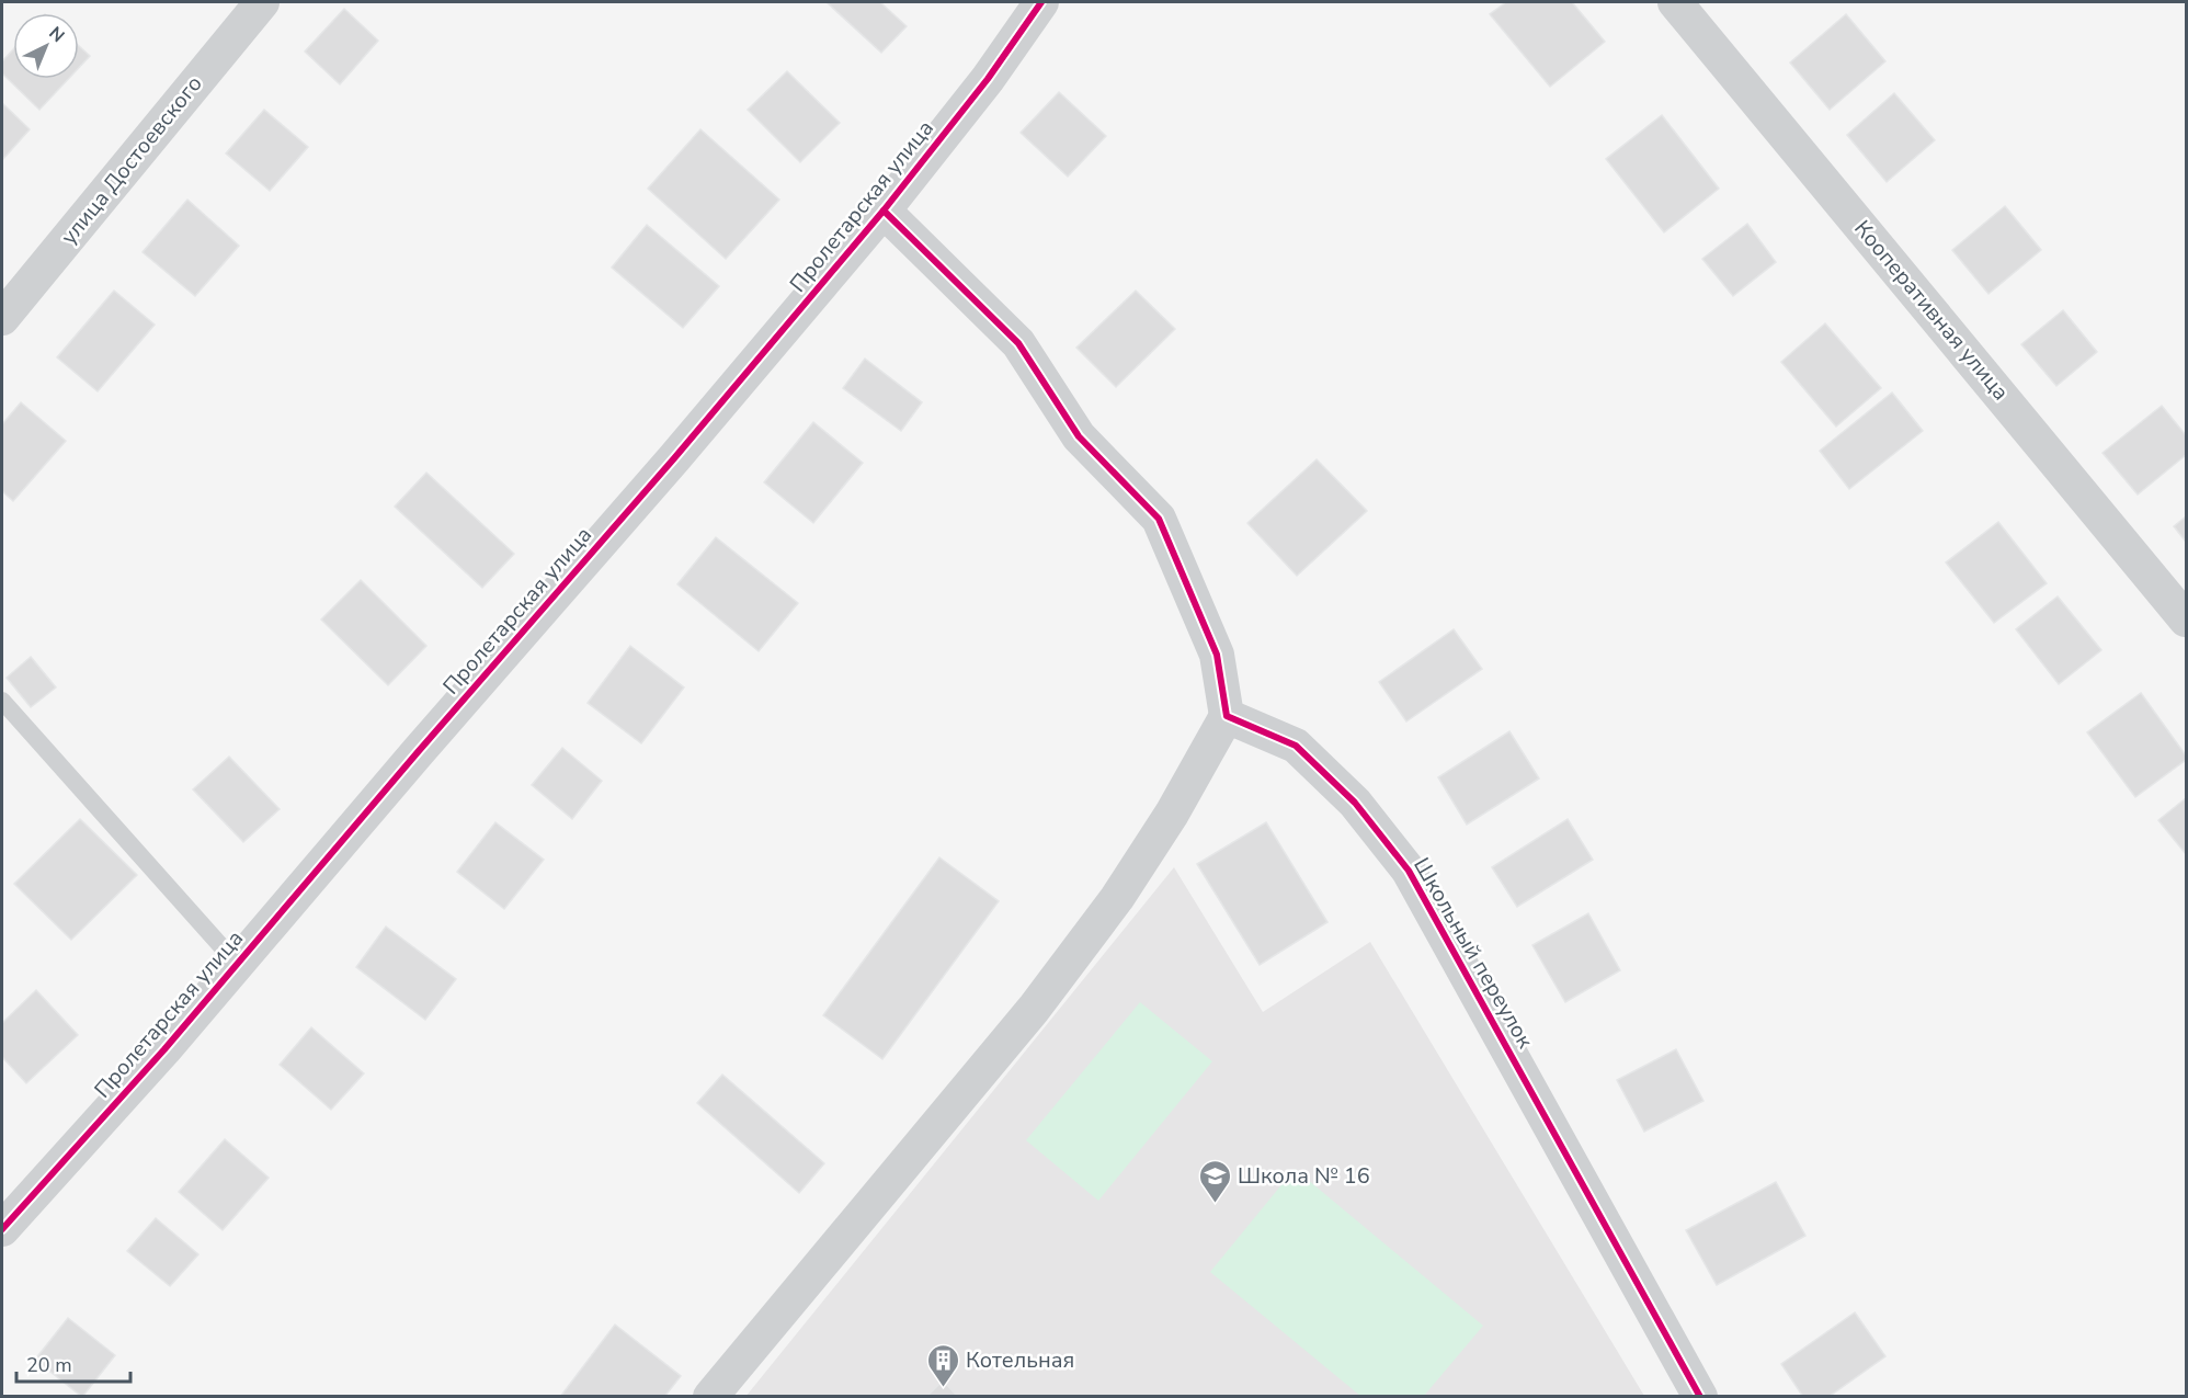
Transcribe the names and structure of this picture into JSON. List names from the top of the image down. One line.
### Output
{"streets":{"street":["улица Достоевского","Пролетарская улица","Кооперативная улица","Школьный переулок"]},"places":{"school or university":["Школа № 16"],"building":["Котельная"]},"scale_bar":"20 m","north":"top right"}
